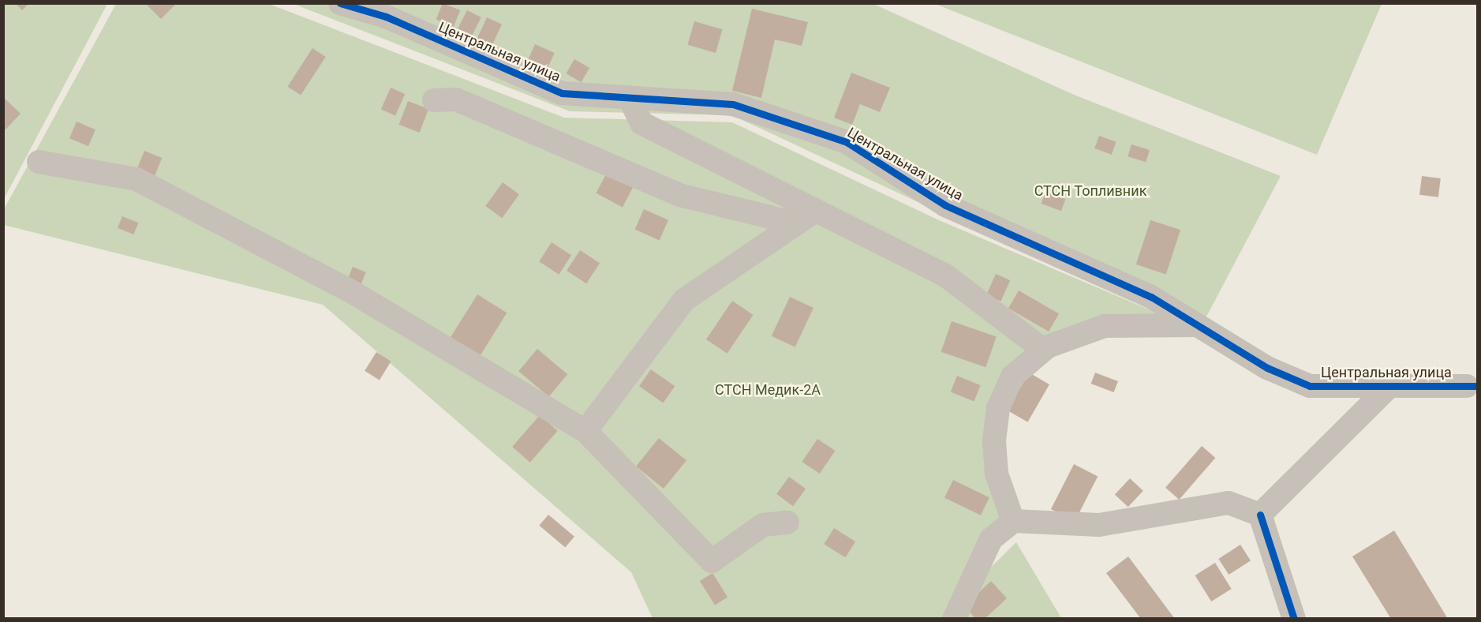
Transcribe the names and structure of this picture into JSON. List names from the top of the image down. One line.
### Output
{"streets":{"street":["Центральная улица"]},"parks":["СТСН Топливник","СТСН Медик-2А"]}
